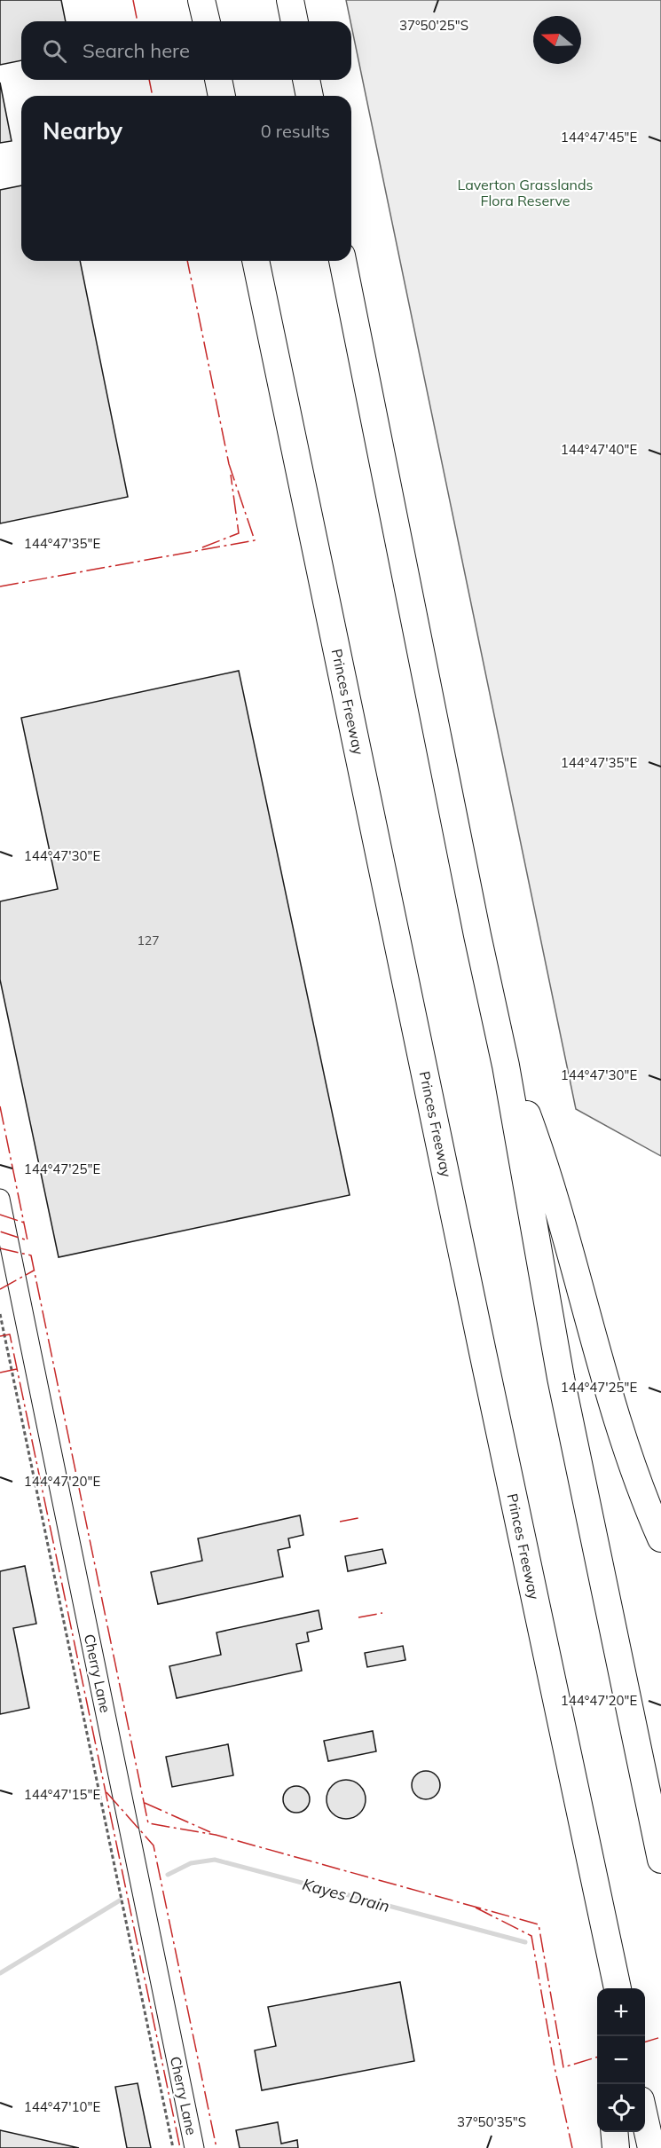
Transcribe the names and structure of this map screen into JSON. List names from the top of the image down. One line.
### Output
{"streets":{"highway":["Princes Freeway"],"street":["Cherry Lane"]},"water":["Kayes Drain"],"parks":["Laverton Grasslands Flora Reserve"],"house_numbers":["127"],"north":"left","page":{"search":"Search here","heading":["Nearby","0 results"],"map_buttons":["+","−"]},"coordinates":["37°50'25\"S","144°47'45\"E","144°47'40\"E","144°47'35\"E","144°47'30\"E","144°47'25\"E","144°47'20\"E","144°47'15\"E","144°47'10\"E","37°50'35\"S"]}
